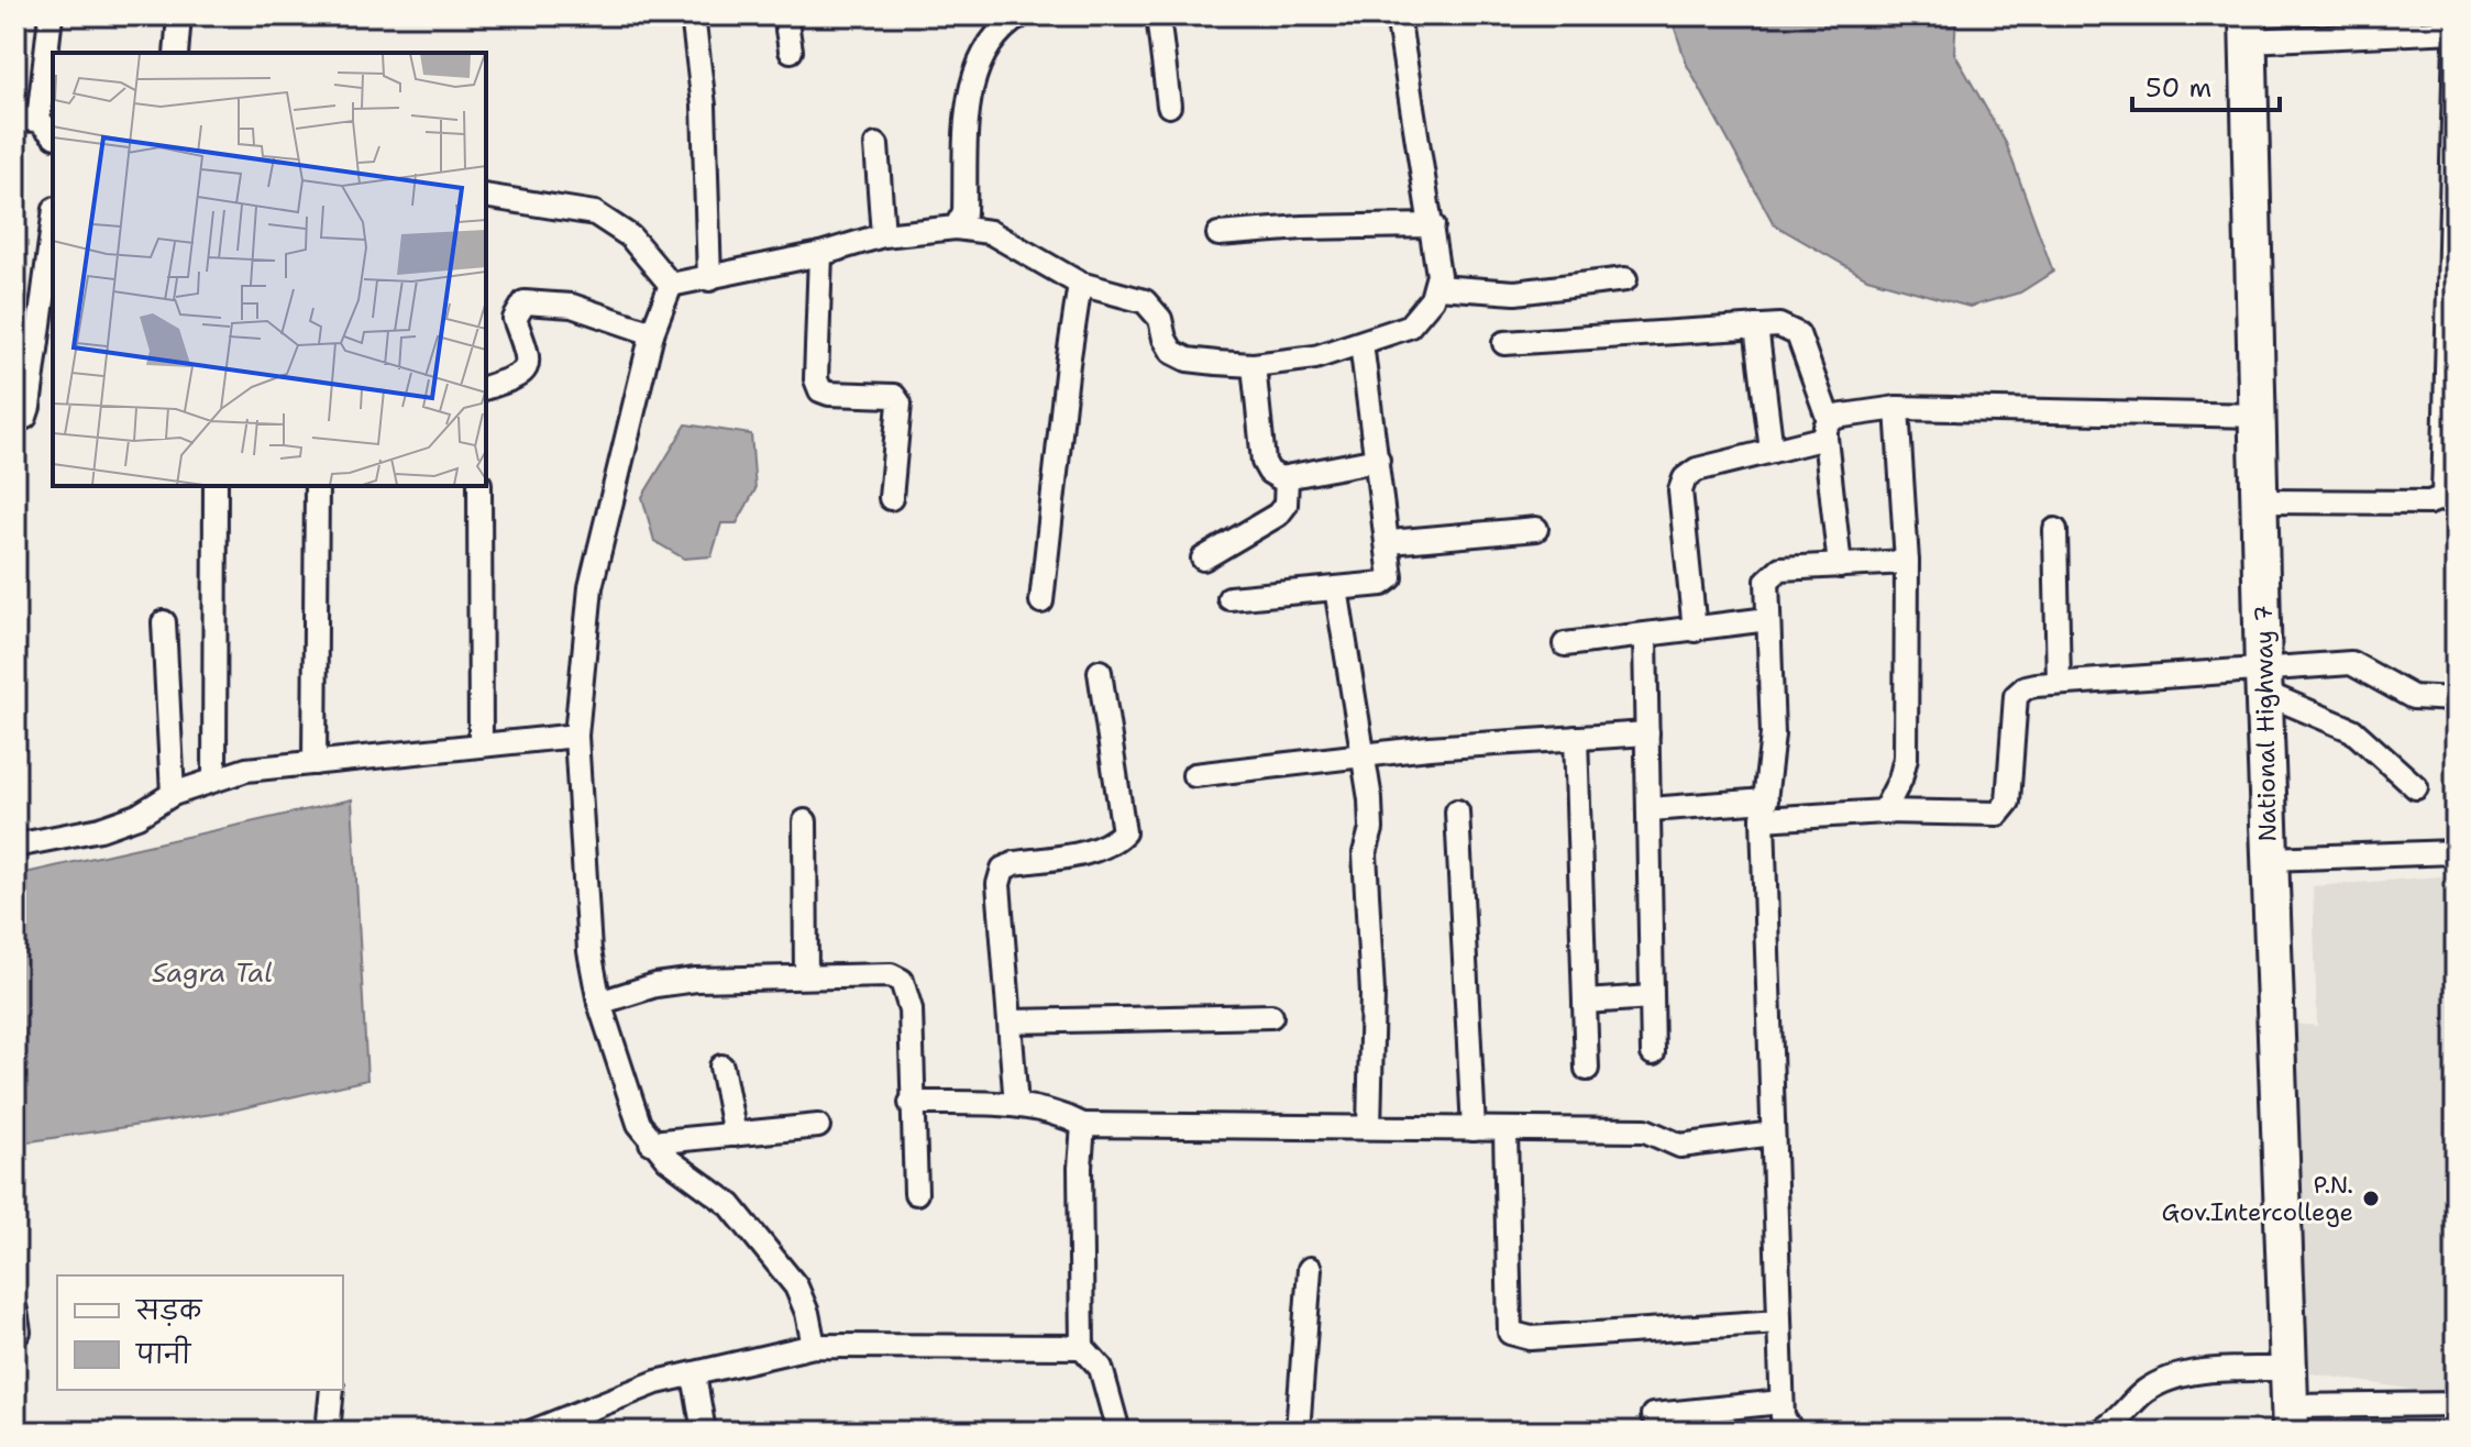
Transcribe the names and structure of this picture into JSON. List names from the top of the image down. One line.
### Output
{"streets":{"main road":["National Highway 7"]},"water":["Sagra Tal"],"places":["P.N. Gov.Intercollege"],"legend":["सड़क","पानी"],"scale_bar":"50 m"}
